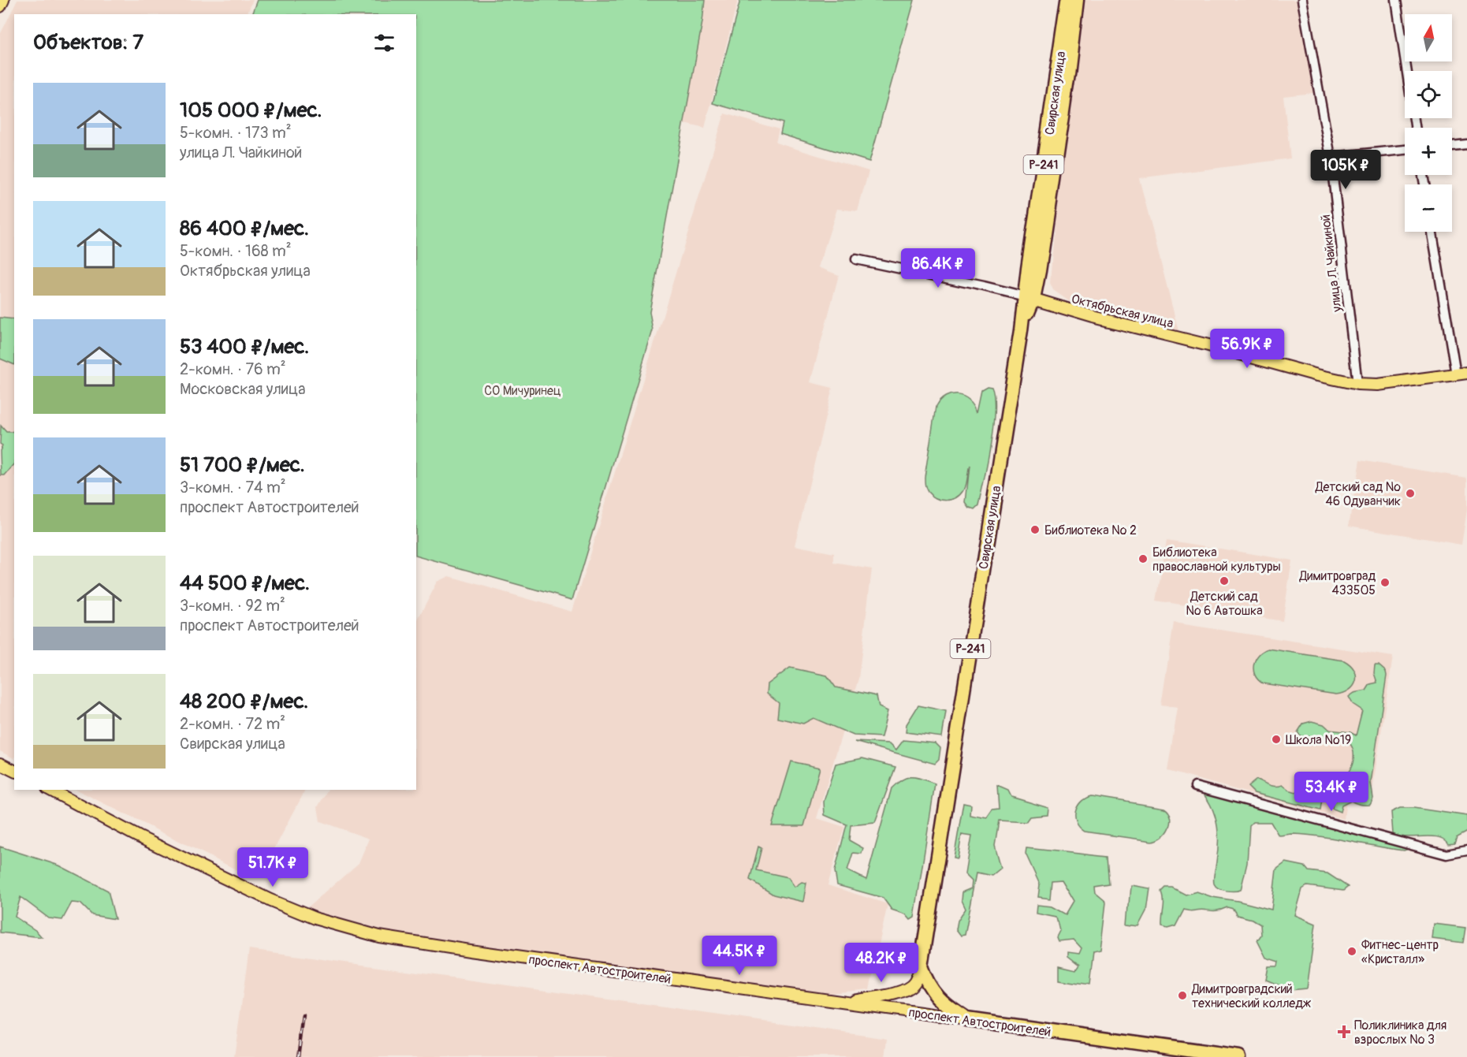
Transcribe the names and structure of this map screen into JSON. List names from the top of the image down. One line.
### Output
{"streets":{"highway":["Свирская улица","Р-241","проспект Автостроителей"],"main road":["Октябрьская улица"],"street":["улица Л. Чайкиной"]},"crossings":[["Свирская улица","Октябрьская улица"],["Свирская улица","проспект Автостроителей"],["улица Л. Чайкиной","Октябрьская улица"]],"parks":["СО Мичуринец"],"places":{"other":["Детский сад № 46 Одуванчик","Библиотека № 2","Библиотека православной культуры","Детский сад № 6 Автошка","Димитровград 433505","Школа №19","Фитнес-центр «Кристалл»","Димитровградский технический колледж"],"health":["Поликлиника для взрослых № 3"]},"north":"top","page":{"map_buttons":["+","−"],"heading":"Объектов: 7","list":[{"name":"105 000 ₽/мес.","note":"5-комн. · 173 m² · улица Л. Чайкиной"},{"name":"86 400 ₽/мес.","note":"5-комн. · 168 m² · Октябрьская улица"},{"name":"53 400 ₽/мес.","note":"2-комн. · 76 m² · Московская улица"},{"name":"51 700 ₽/мес.","note":"3-комн. · 74 m² · проспект Автостроителей"},{"name":"44 500 ₽/мес.","note":"3-комн. · 92 m² · проспект Автостроителей"},{"name":"48 200 ₽/мес.","note":"2-комн. · 72 m² · Свирская улица"}],"price":["105K ₽","86.4K ₽","56.9K ₽","53.4K ₽","51.7K ₽","44.5K ₽","48.2K ₽"]}}
